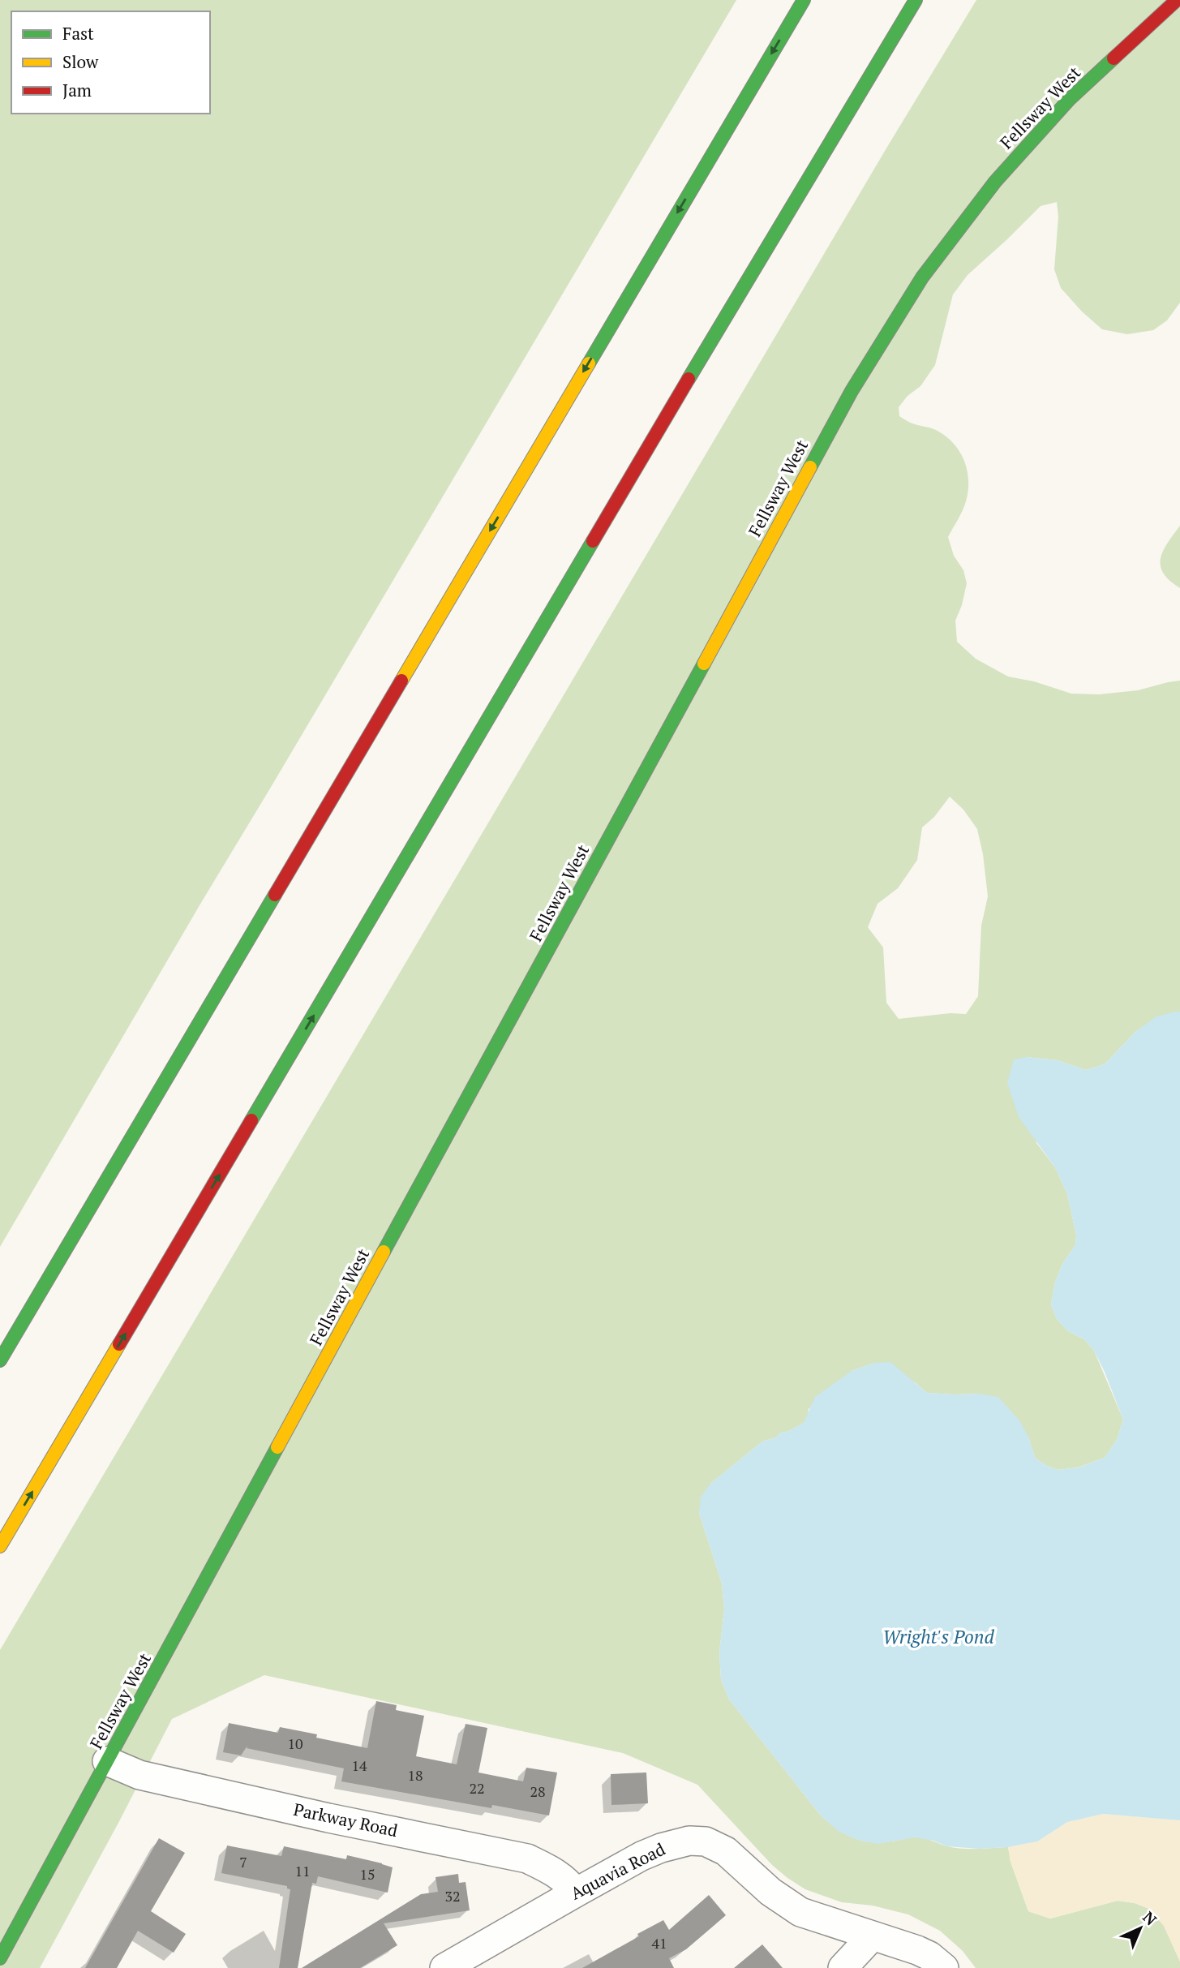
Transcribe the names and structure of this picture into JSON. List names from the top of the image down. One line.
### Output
{"streets":{"main road":["Fellsway West"],"street":["Parkway Road","Aquavia Road"]},"crossings":[["Fellsway West","Parkway Road"],["Parkway Road","Aquavia Road"]],"water":["Wright's Pond"],"house_numbers":["10","14","18","22","28","7","11","15","32","41"],"legend":["Fast","Slow","Jam"],"north":"top right"}
